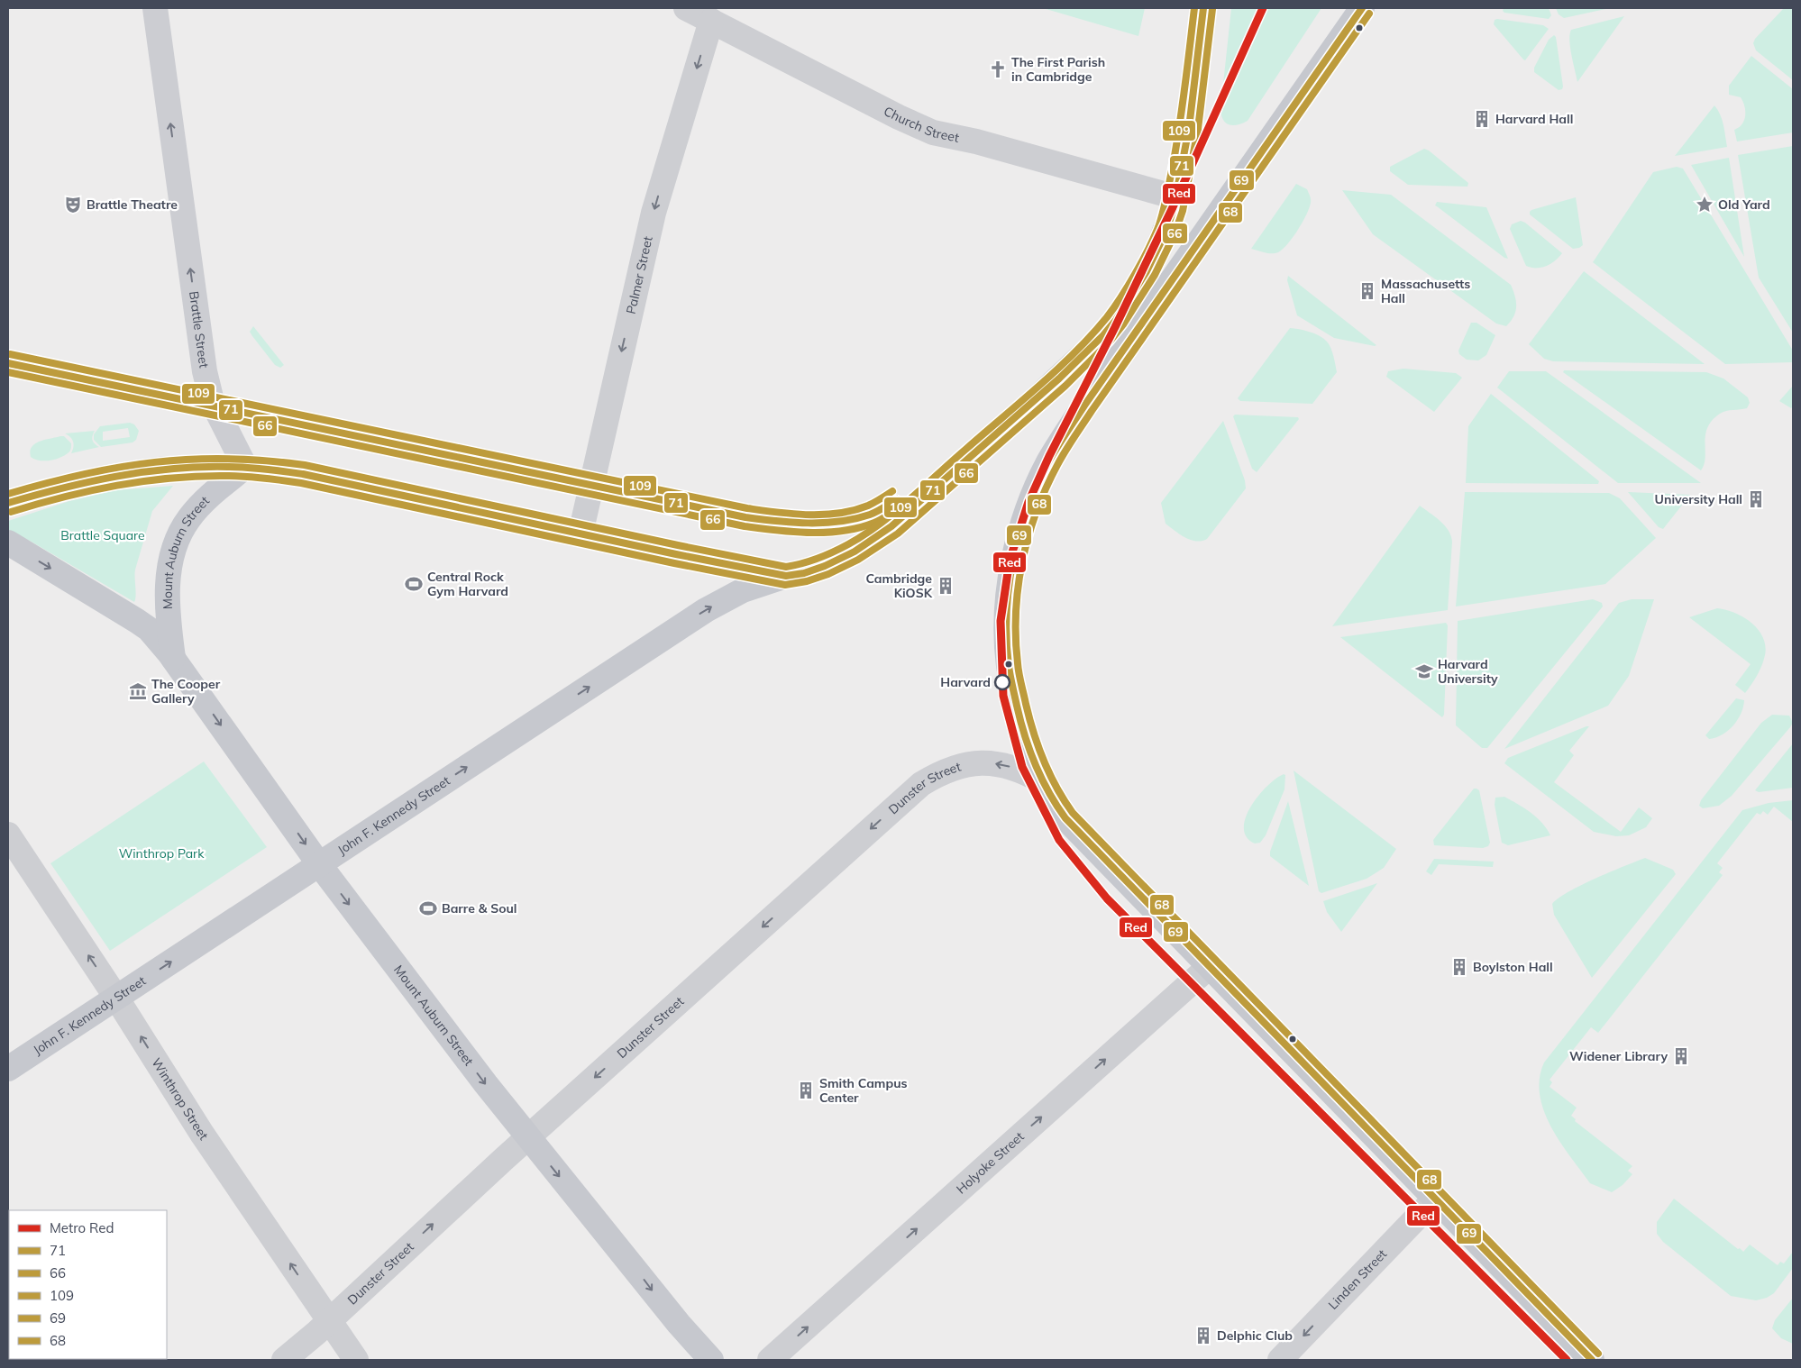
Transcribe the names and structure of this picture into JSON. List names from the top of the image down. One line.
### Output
{"streets":{"main road":["Brattle Street","Mount Auburn Street","John F. Kennedy Street"],"street":["Church Street","Palmer Street","Dunster Street","Winthrop Street","Holyoke Street","Linden Street"]},"crossings":[["Church Street","Palmer Street"],["Brattle Street","Mount Auburn Street"],["Mount Auburn Street","Dunster Street"],["Mount Auburn Street","John F. Kennedy Street"],["Dunster Street","Winthrop Street"],["John F. Kennedy Street","Winthrop Street"]],"one_way":["Palmer Street","Brattle Street","Mount Auburn Street","John F. Kennedy Street","Winthrop Street","Holyoke Street","Linden Street"],"parks":["Brattle Square","Winthrop Park"],"places":{"church":["The First Parish in Cambridge"],"building":["Harvard Hall","Massachusetts Hall","University Hall","Cambridge KiOSK","Boylston Hall","Widener Library","Smith Campus Center","Delphic Club"],"theatre":["Brattle Theatre"],"place":["Old Yard"],"sports":["Central Rock Gym Harvard","Barre & Soul"],"school or university":["Harvard University"],"other":["Harvard"],"museum":["The Cooper Gallery"]},"lines":["metro line Red","transit line 71","transit line 109","transit line 69","transit line 66","transit line 68"],"legend":["Metro Red","71","66","109","69","68"]}
